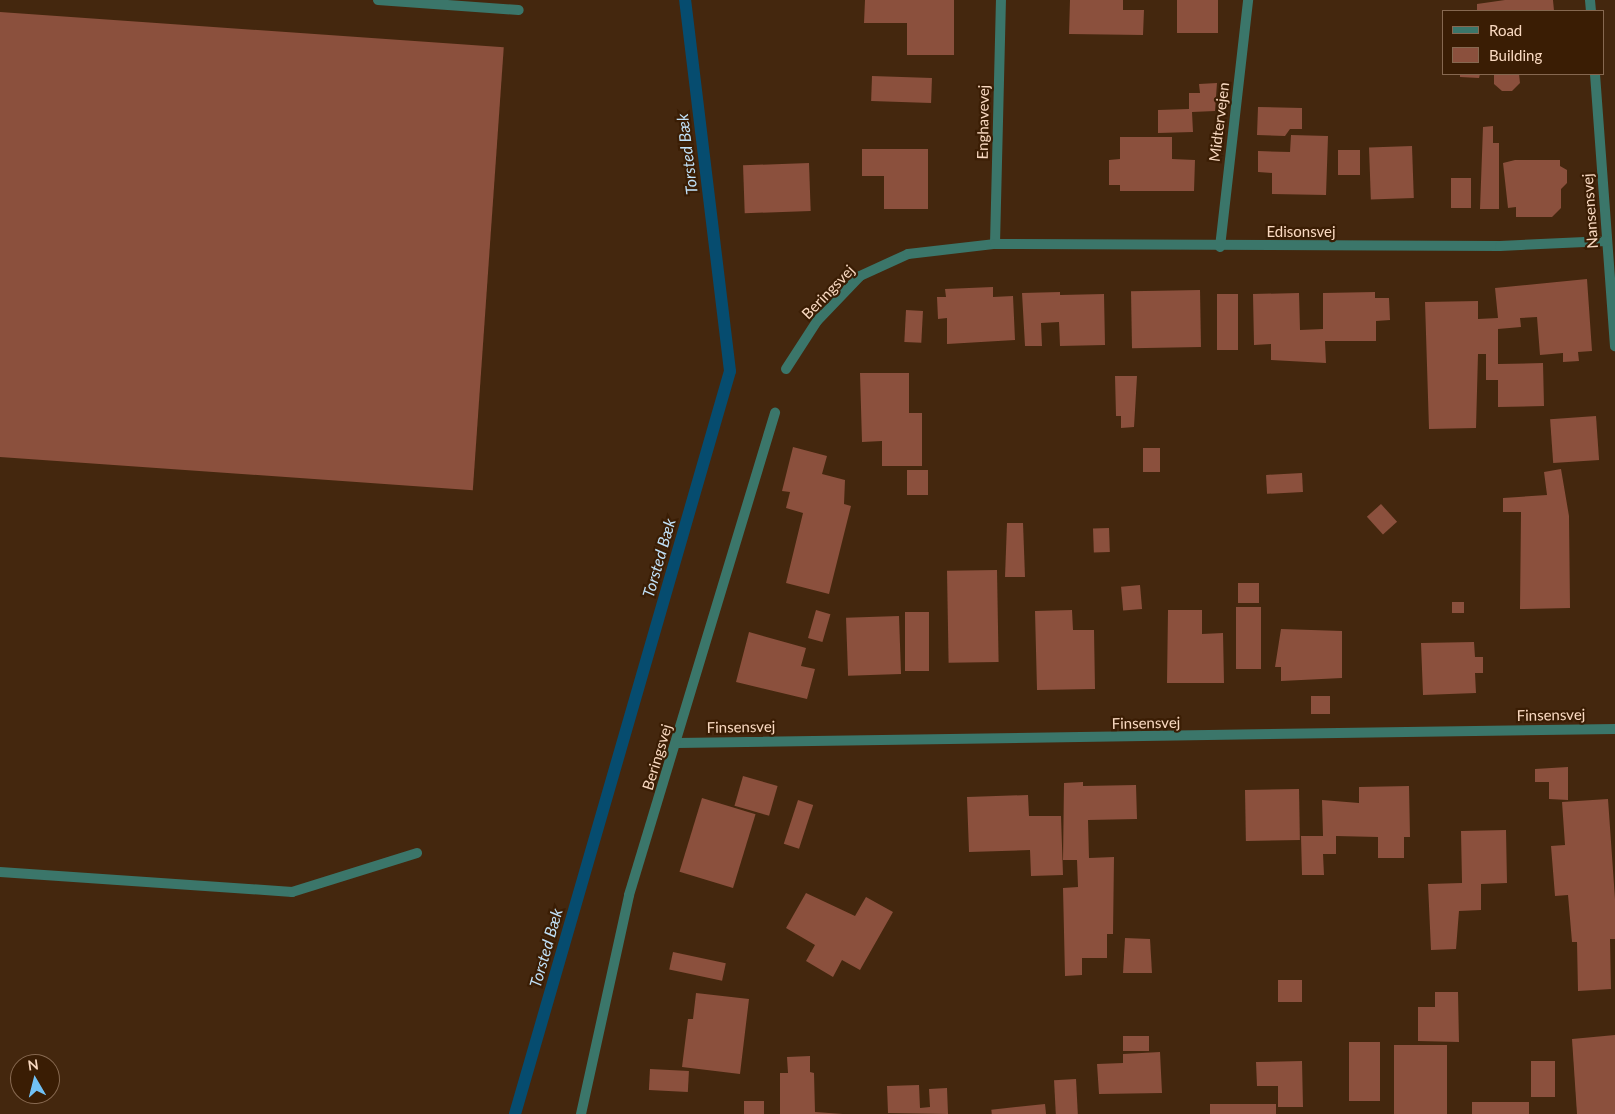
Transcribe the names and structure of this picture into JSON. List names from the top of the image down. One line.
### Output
{"streets":{"street":["Enghavevej","Midtervejen","Nansensvej","Edisonsvej","Beringsvej","Finsensvej"]},"crossings":[["Enghavevej","Edisonsvej"],["Enghavevej","Beringsvej"],["Midtervejen","Edisonsvej"],["Nansensvej","Edisonsvej"],["Edisonsvej","Beringsvej"],["Beringsvej","Finsensvej"]],"water":["Torsted Bæk"],"legend":["Road","Building"],"north":"top"}
